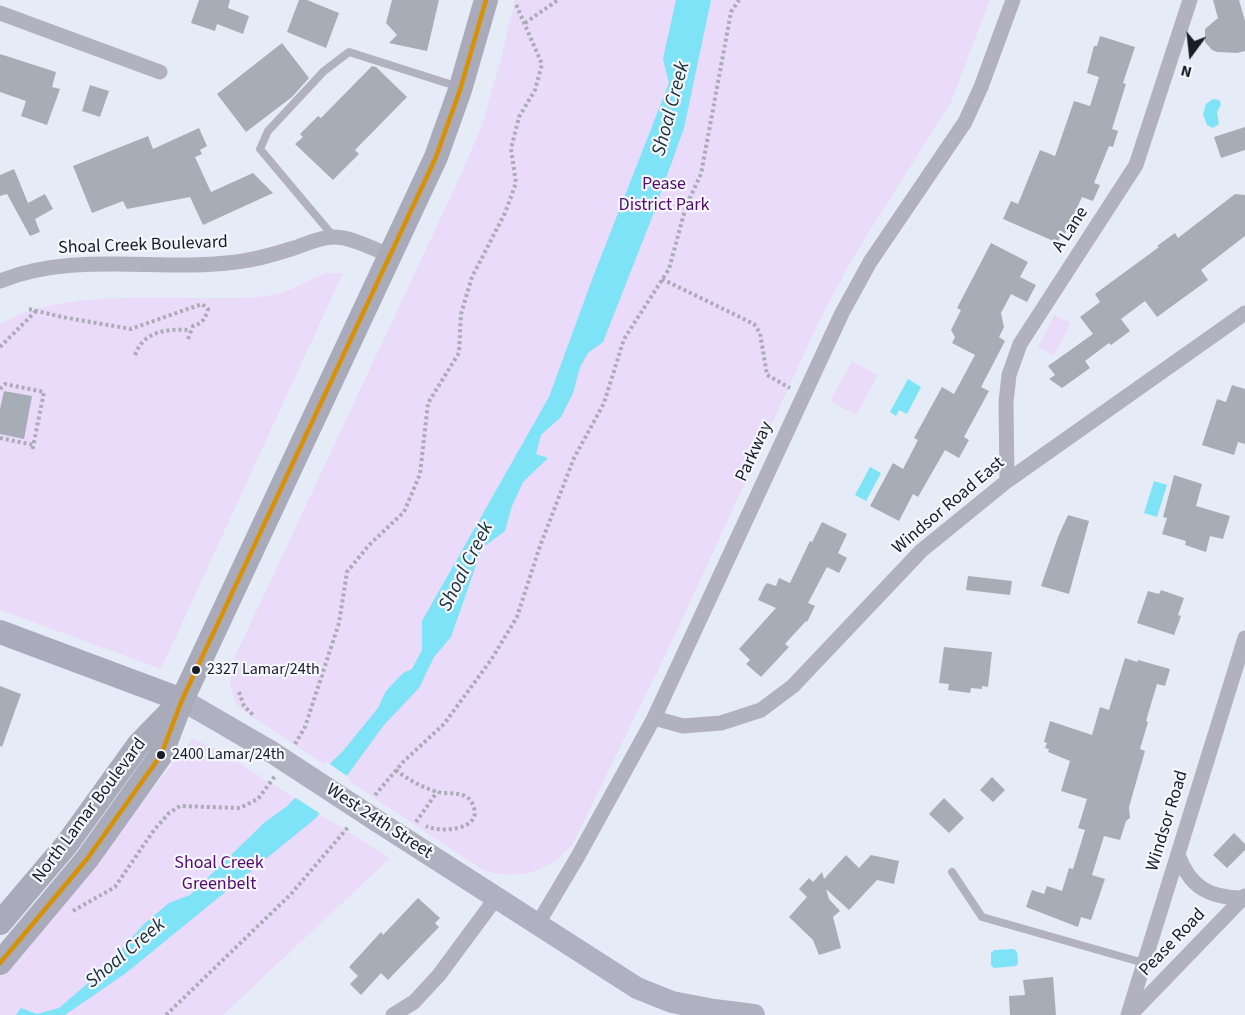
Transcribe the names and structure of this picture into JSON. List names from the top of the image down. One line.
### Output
{"streets":{"main road":["North Lamar Boulevard","West 24th Street"],"street":["A Lane","Shoal Creek Boulevard","Parkway","Windsor Road East","Windsor Road","Pease Road"]},"crossings":[["A Lane","Windsor Road East"],["Parkway","Windsor Road East"],["Parkway","West 24th Street"],["North Lamar Boulevard","West 24th Street"],["Windsor Road","Pease Road"]],"water":["Shoal Creek"],"parks":["Pease District Park","Shoal Creek Greenbelt"],"places":["2327 Lamar/24th","2400 Lamar/24th"],"north":"bottom"}
